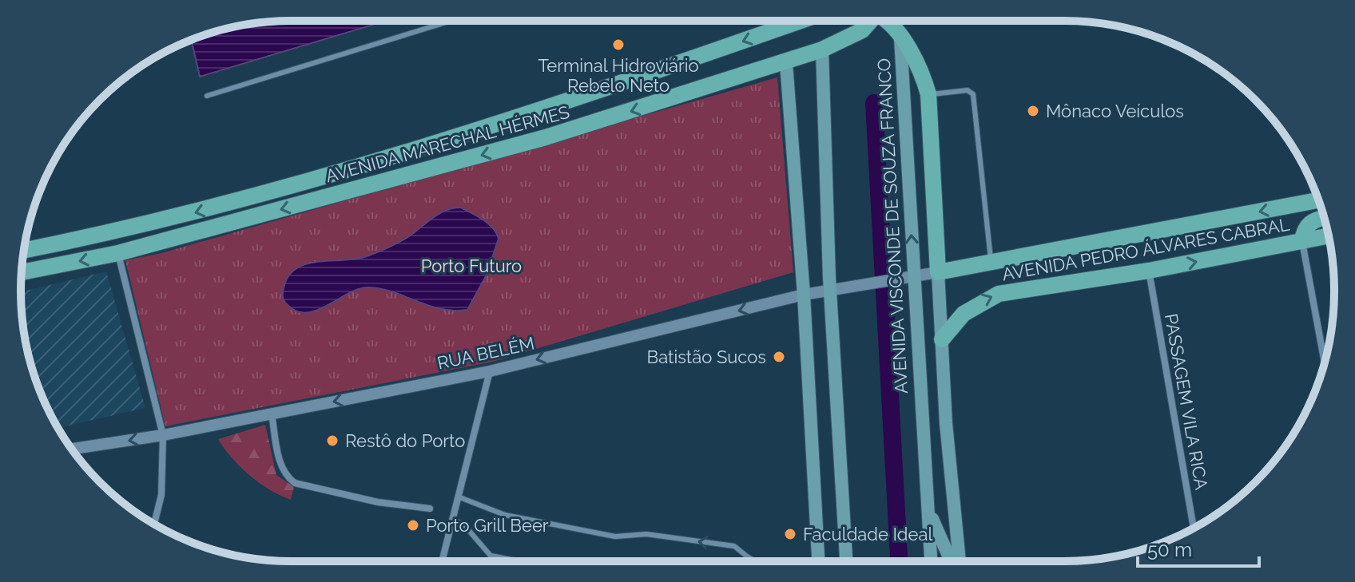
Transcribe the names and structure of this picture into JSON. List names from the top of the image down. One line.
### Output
{"streets":{"main road":["AVENIDA MARECHAL HÉRMES","AVENIDA VISCONDE DE SOUZA FRANCO","AVENIDA PEDRO ÁLVARES CABRAL"],"street":["RUA BELÉM","PASSAGEM VILA RICA"]},"crossings":[["AVENIDA VISCONDE DE SOUZA FRANCO","AVENIDA PEDRO ÁLVARES CABRAL"],["AVENIDA VISCONDE DE SOUZA FRANCO","RUA BELÉM"],["AVENIDA PEDRO ÁLVARES CABRAL","RUA BELÉM"],["AVENIDA PEDRO ÁLVARES CABRAL","PASSAGEM VILA RICA"]],"one_way":["AVENIDA MARECHAL HÉRMES","RUA BELÉM"],"parks":["Porto Futuro"],"places":["Terminal Hidroviário Rebelo Neto","Mônaco Veículos","Batistão Sucos","Restô do Porto","Porto Grill Beer","Faculdade Ideal"],"scale_bar":"50 m"}
